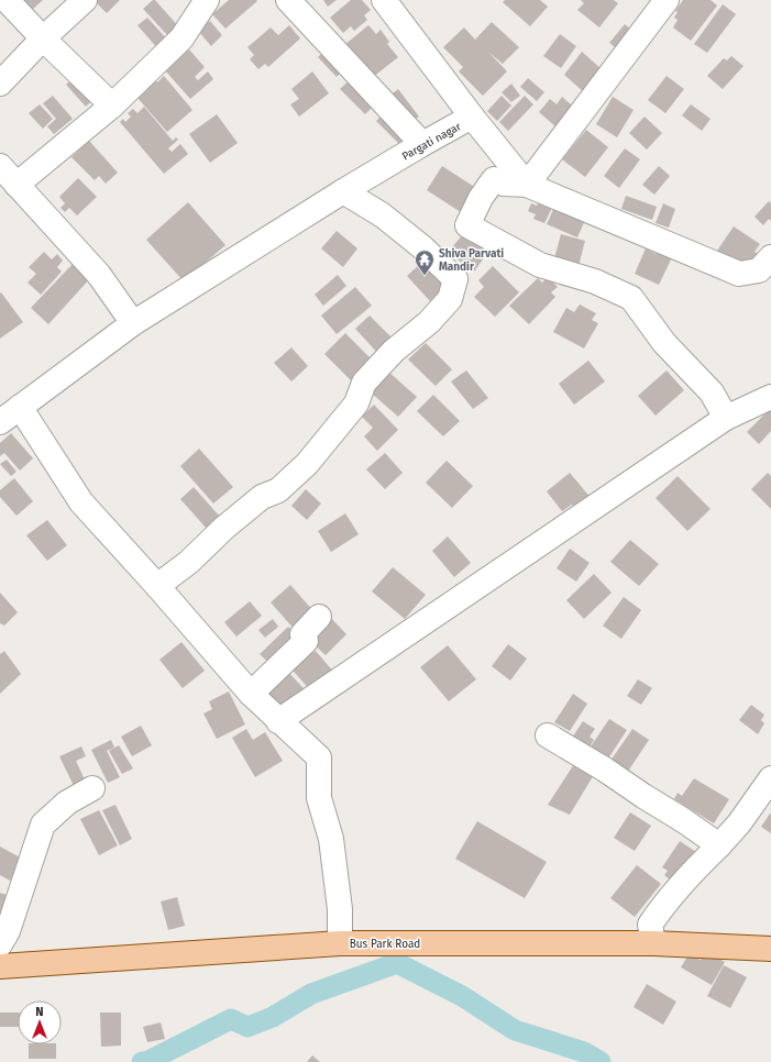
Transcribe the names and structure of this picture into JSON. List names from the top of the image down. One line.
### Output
{"streets":{"main road":["Bus Park Road"],"street":["Pargati nagar"]},"places":{"temple":["Shiva Parvati Mandir"]},"north":"top"}
